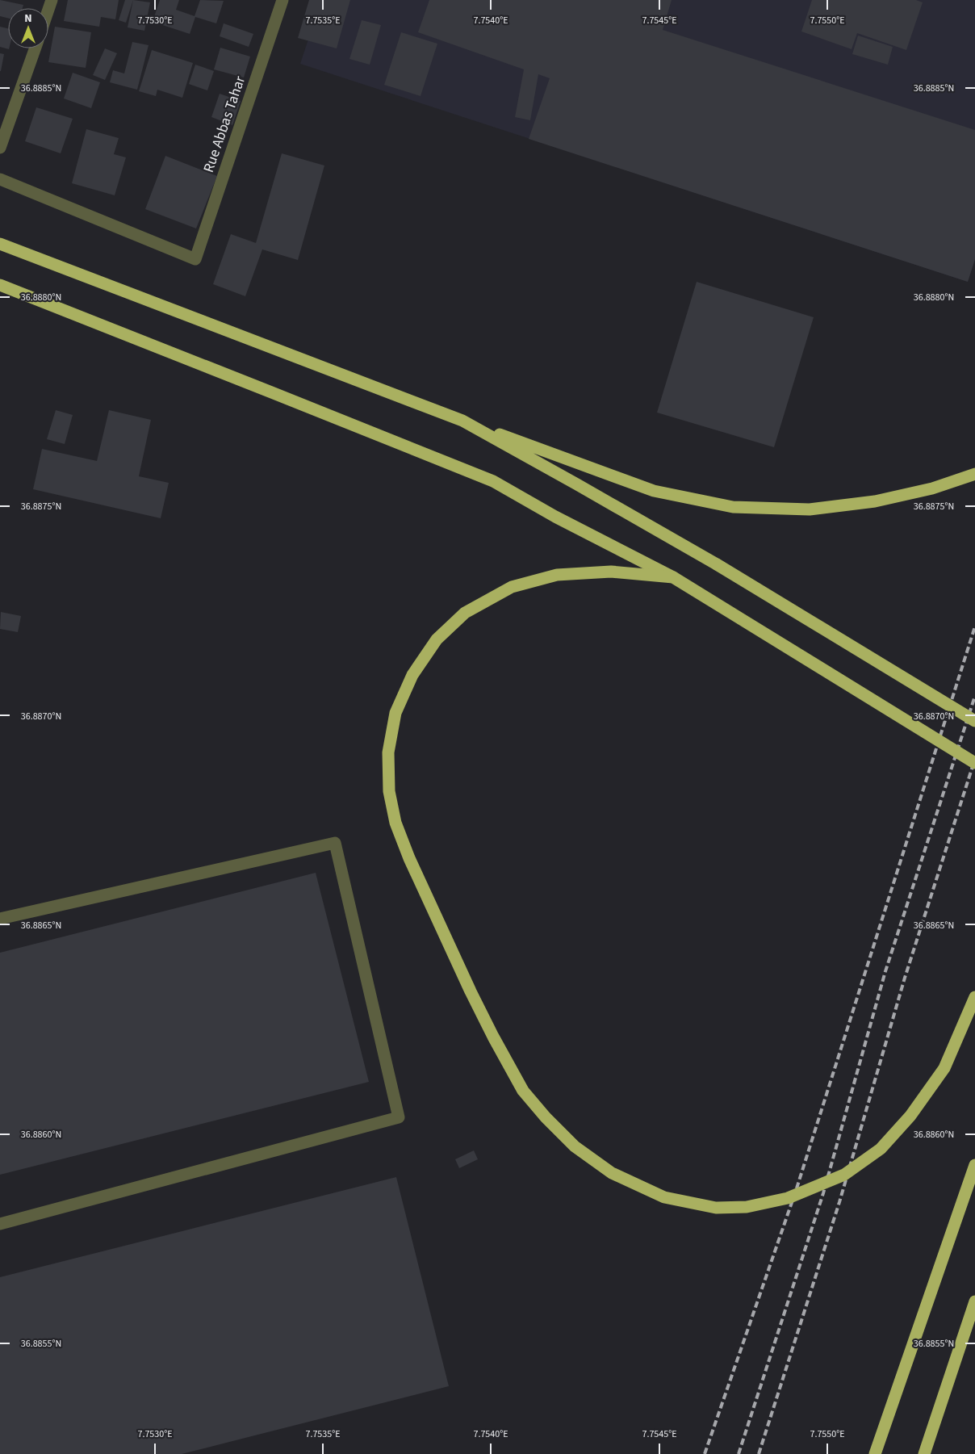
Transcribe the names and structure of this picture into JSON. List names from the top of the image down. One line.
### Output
{"streets":{"street":["Rue Abbas Tahar"]},"north":"top","coordinates":["7.7530°E","7.7535°E","7.7540°E","7.7545°E","7.7550°E","36.8885°N","36.8880°N","36.8875°N","36.8870°N","36.8865°N","36.8860°N","36.8855°N"]}
